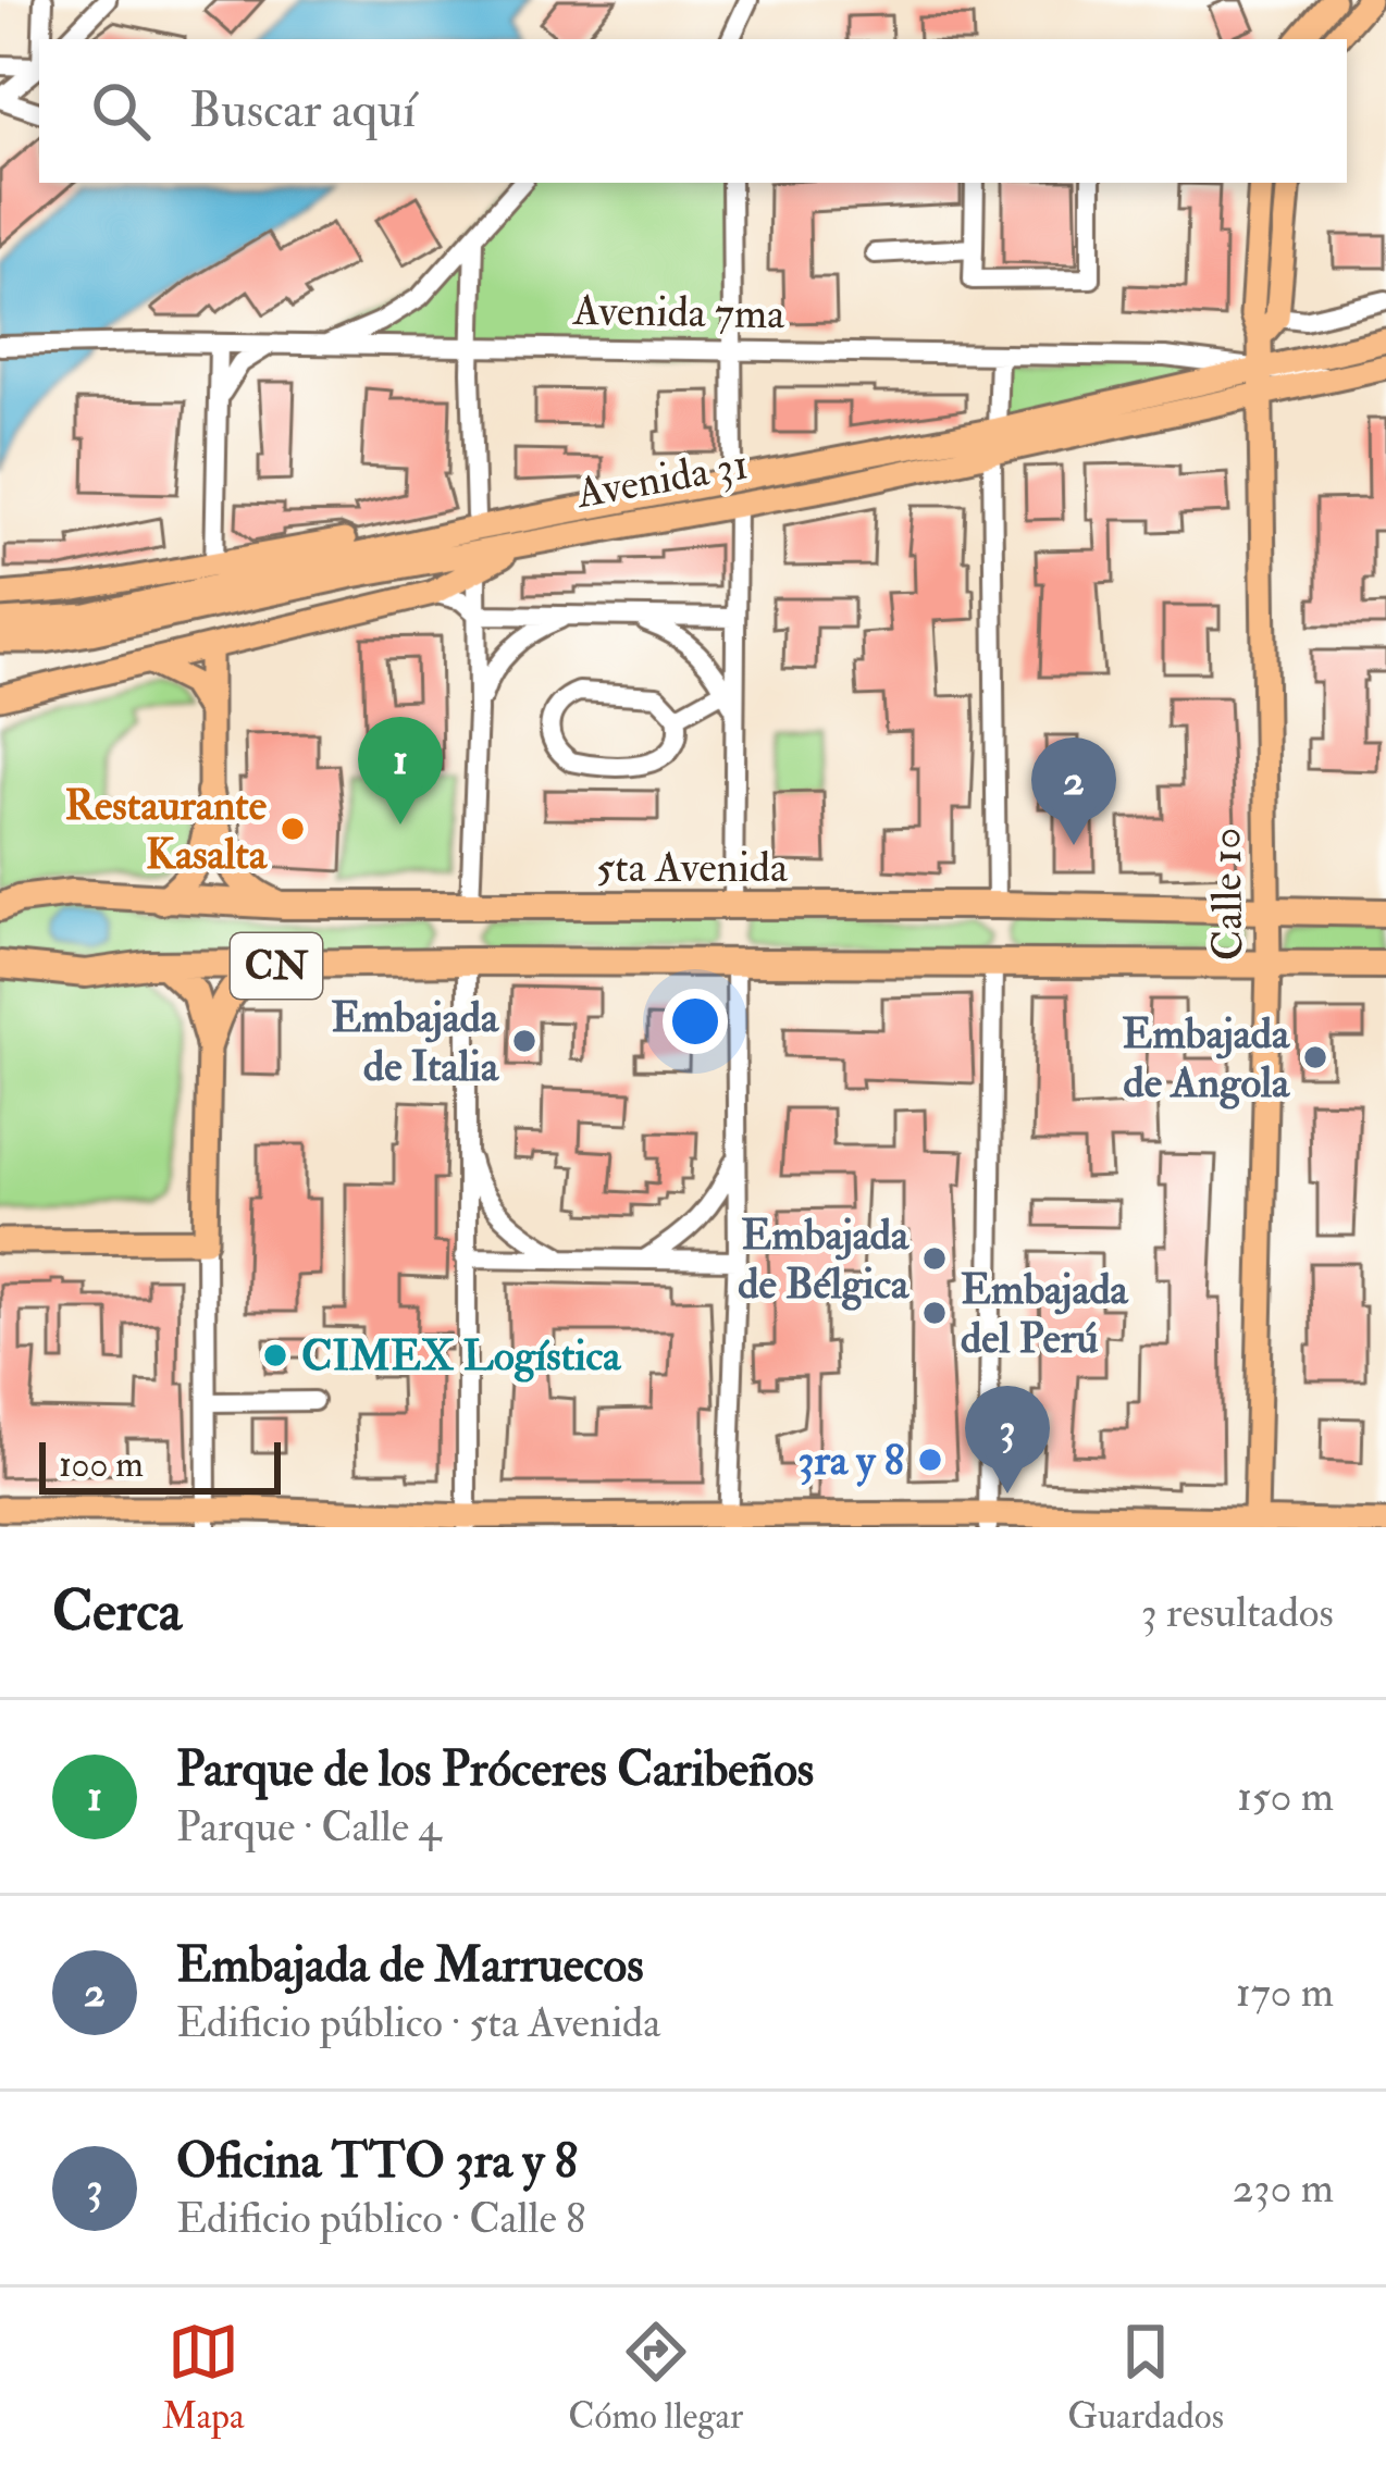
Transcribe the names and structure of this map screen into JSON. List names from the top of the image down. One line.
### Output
{"streets":{"highway":["5ta Avenida","CN"],"main road":["Avenida 31","Calle 10"],"street":["Avenida 7ma"]},"crossings":[["Avenida 7ma","Avenida 31"],["Avenida 7ma","Calle 10"],["Avenida 31","Calle 10"],["5ta Avenida","Calle 10"],["Calle 10","CN"]],"places":["Restaurante Kasalta","Embajada de Italia","Embajada de Angola","Embajada de Bélgica","Embajada del Perú","CIMEX Logística","3ra y 8"],"scale_bar":"100 m","page":{"search":"Buscar aquí","pins":["1","2","3"],"scale":"100 m","heading":["Cerca","3 resultados"],"list":[{"mark":"1","name":"Parque de los Próceres Caribeños","note":"Parque · Calle 4","value":"150 m"},{"mark":"2","name":"Embajada de Marruecos","note":"Edificio público · 5ta Avenida","value":"170 m"},{"mark":"3","name":"Oficina TTO 3ra y 8","note":"Edificio público · Calle 8","value":"230 m"}],"nav":["Mapa","Cómo llegar","Guardados"]}}
